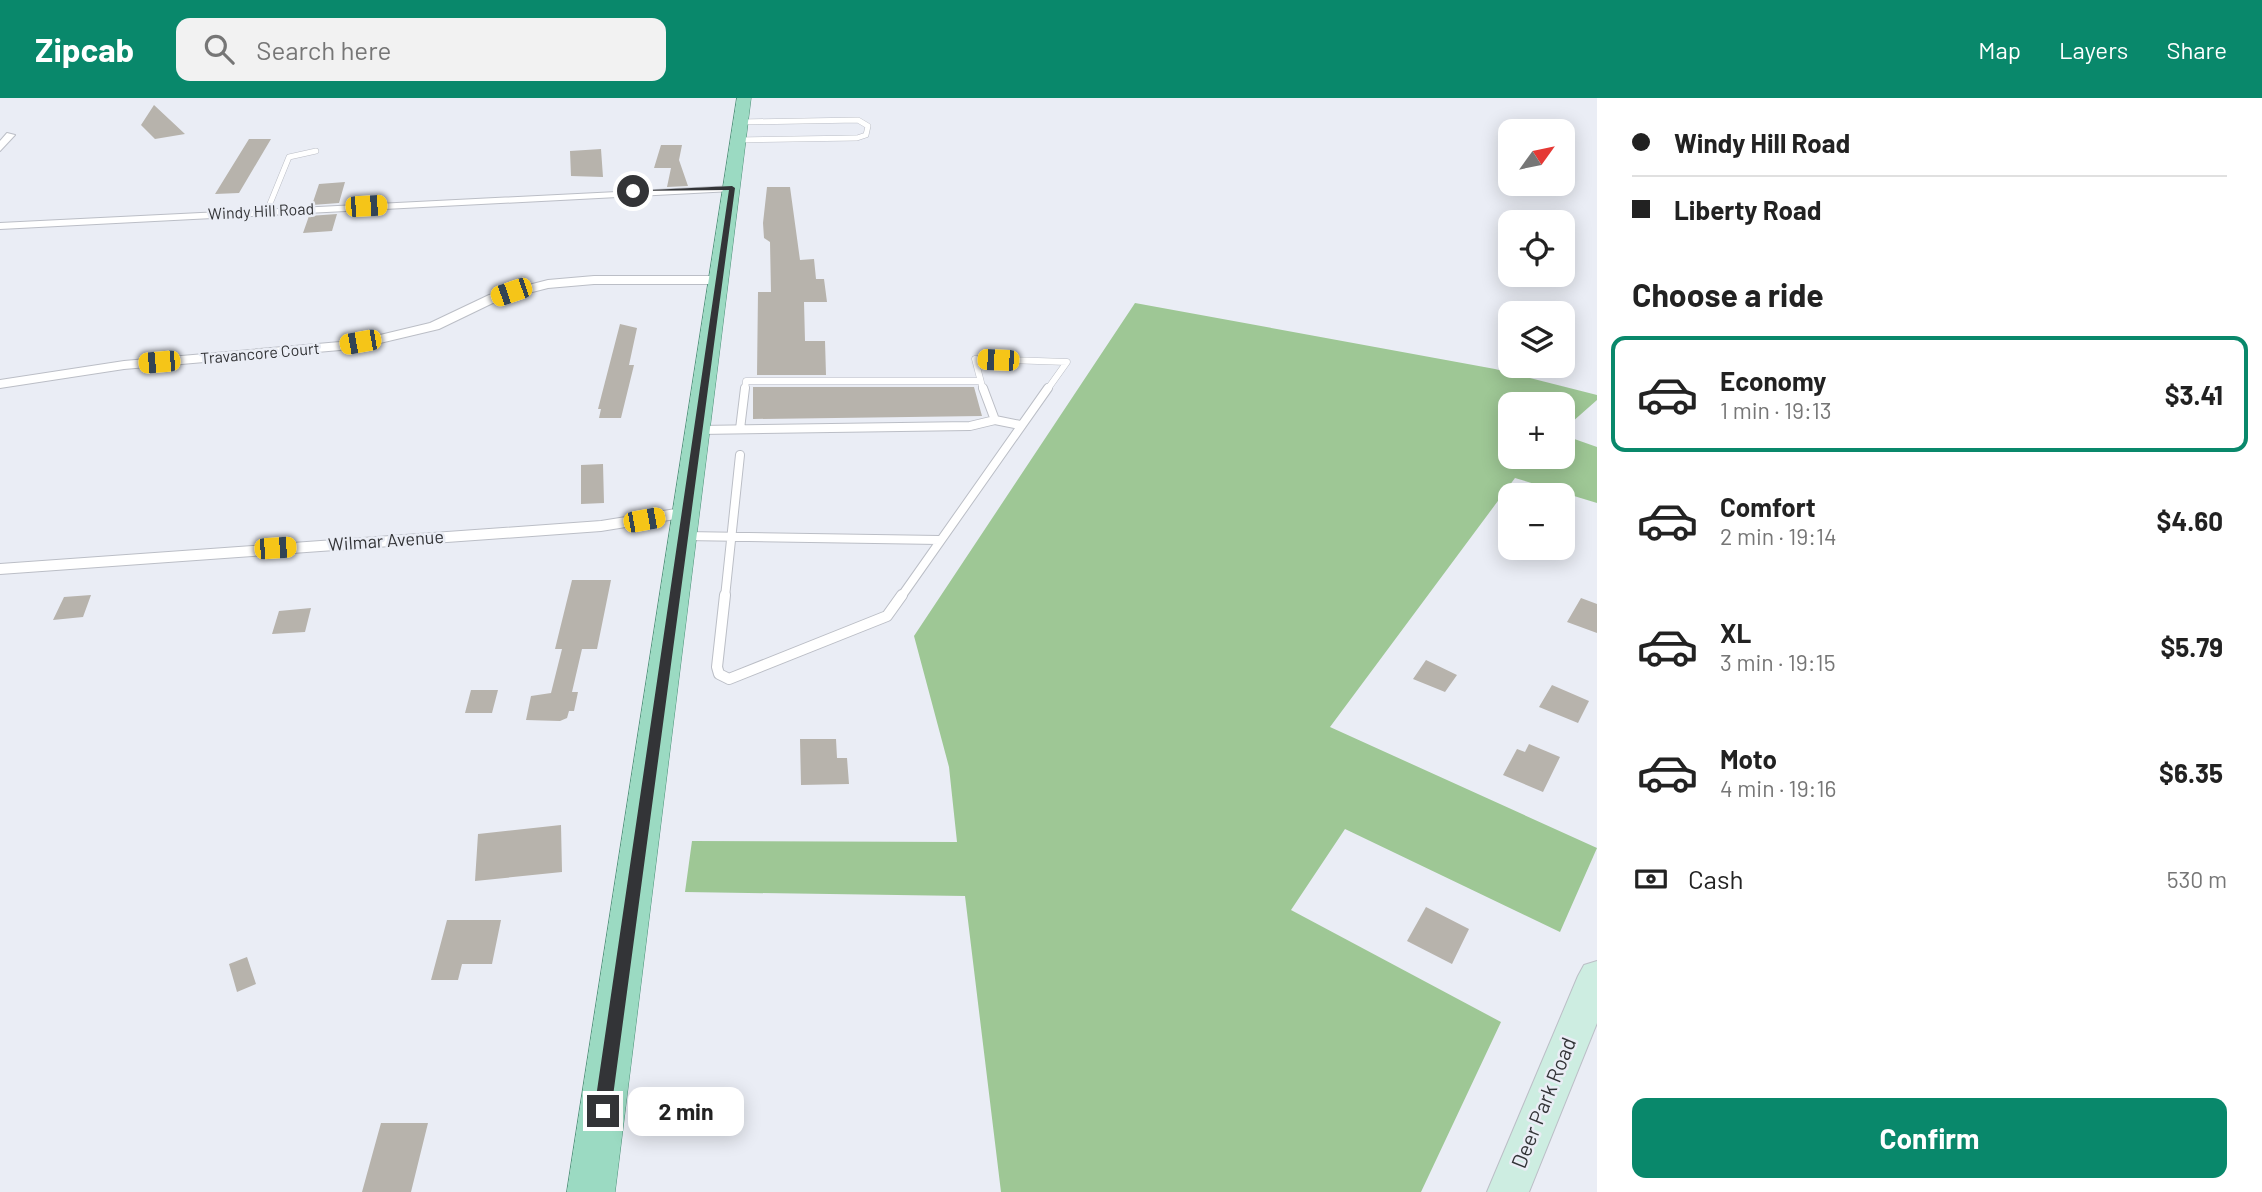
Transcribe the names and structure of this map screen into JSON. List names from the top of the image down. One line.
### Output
{"streets":{"street":["Windy Hill Road","Travancore Court","Wilmar Avenue","Deer Park Road"]},"north":"top right","page":{"header":"Zipcab","search":"Search here","nav":["Map","Layers","Share"],"banner":["Windy Hill Road","Liberty Road"],"map_buttons":["+","−"],"heading":"Choose a ride","list":[{"name":"Economy","note":"1 min · 19:13","value":"$3.41"},{"name":"Comfort","note":"2 min · 19:14","value":"$4.60"},{"name":"XL","note":"3 min · 19:15","value":"$5.79"},{"name":"Moto","note":"4 min · 19:16","value":"$6.35"}],"pay":["Cash","530 m"],"buttons":"Confirm","bubble":"2 min"}}
